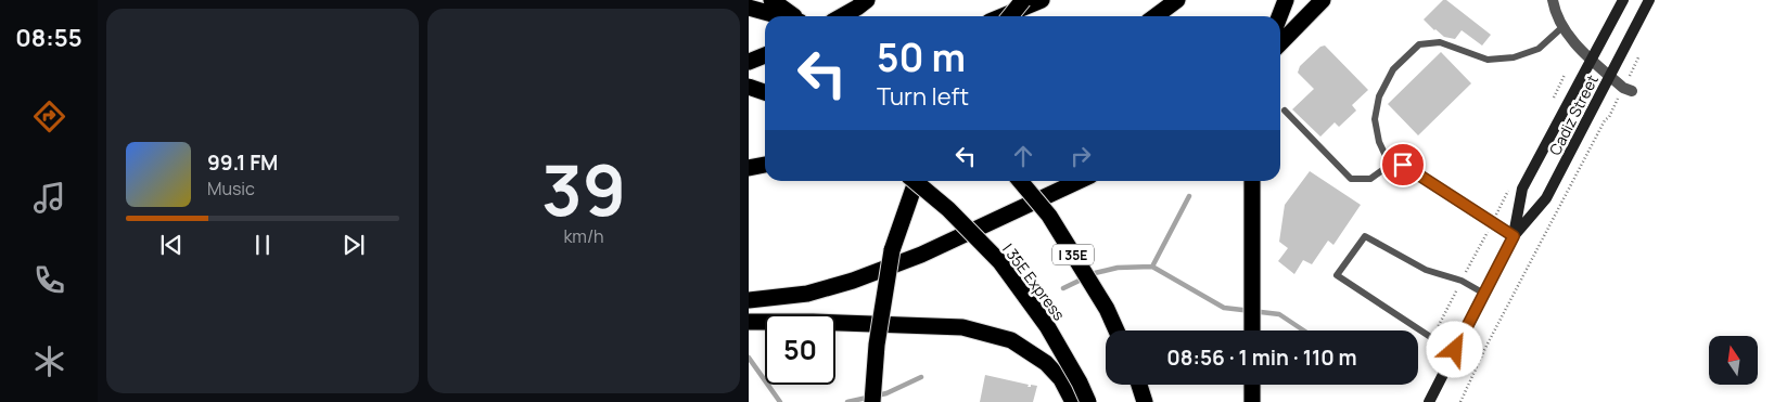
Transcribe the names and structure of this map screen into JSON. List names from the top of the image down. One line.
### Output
{"streets":{"highway":["I 35E","I 35E Express"],"main road":["Cadiz Street"]},"north":"top","page":{"tabs":"08:55","tile":["39","km/h"],"turn":["50 m","Turn left"],"song":["99.1 FM","Music"],"limit":"50","trip":"08:56 · 1 min · 110 m"}}
